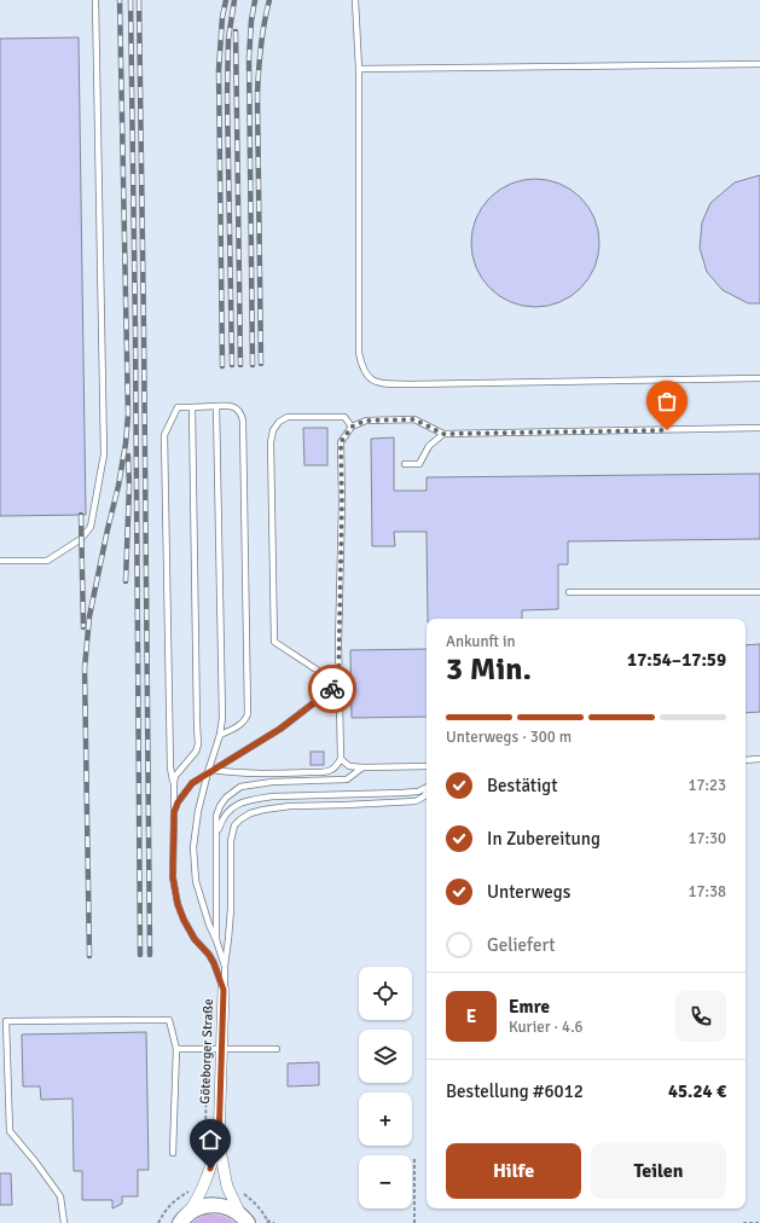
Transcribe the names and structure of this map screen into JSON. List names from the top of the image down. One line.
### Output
{"streets":{"street":["Göteborger Straße"]},"page":{"heading":["3 Min.","Ankunft in","17:54–17:59"],"panel":["Emre","Kurier · 4.6","Bestellung #6012","45.24 €"],"bar":"Unterwegs · 300 m","list":[["Bestätigt","17:23"],["In Zubereitung","17:30"],["Unterwegs","17:38"],"Geliefert"],"map_buttons":["+","−"],"round":"E","buttons":["Hilfe","Teilen"]}}
